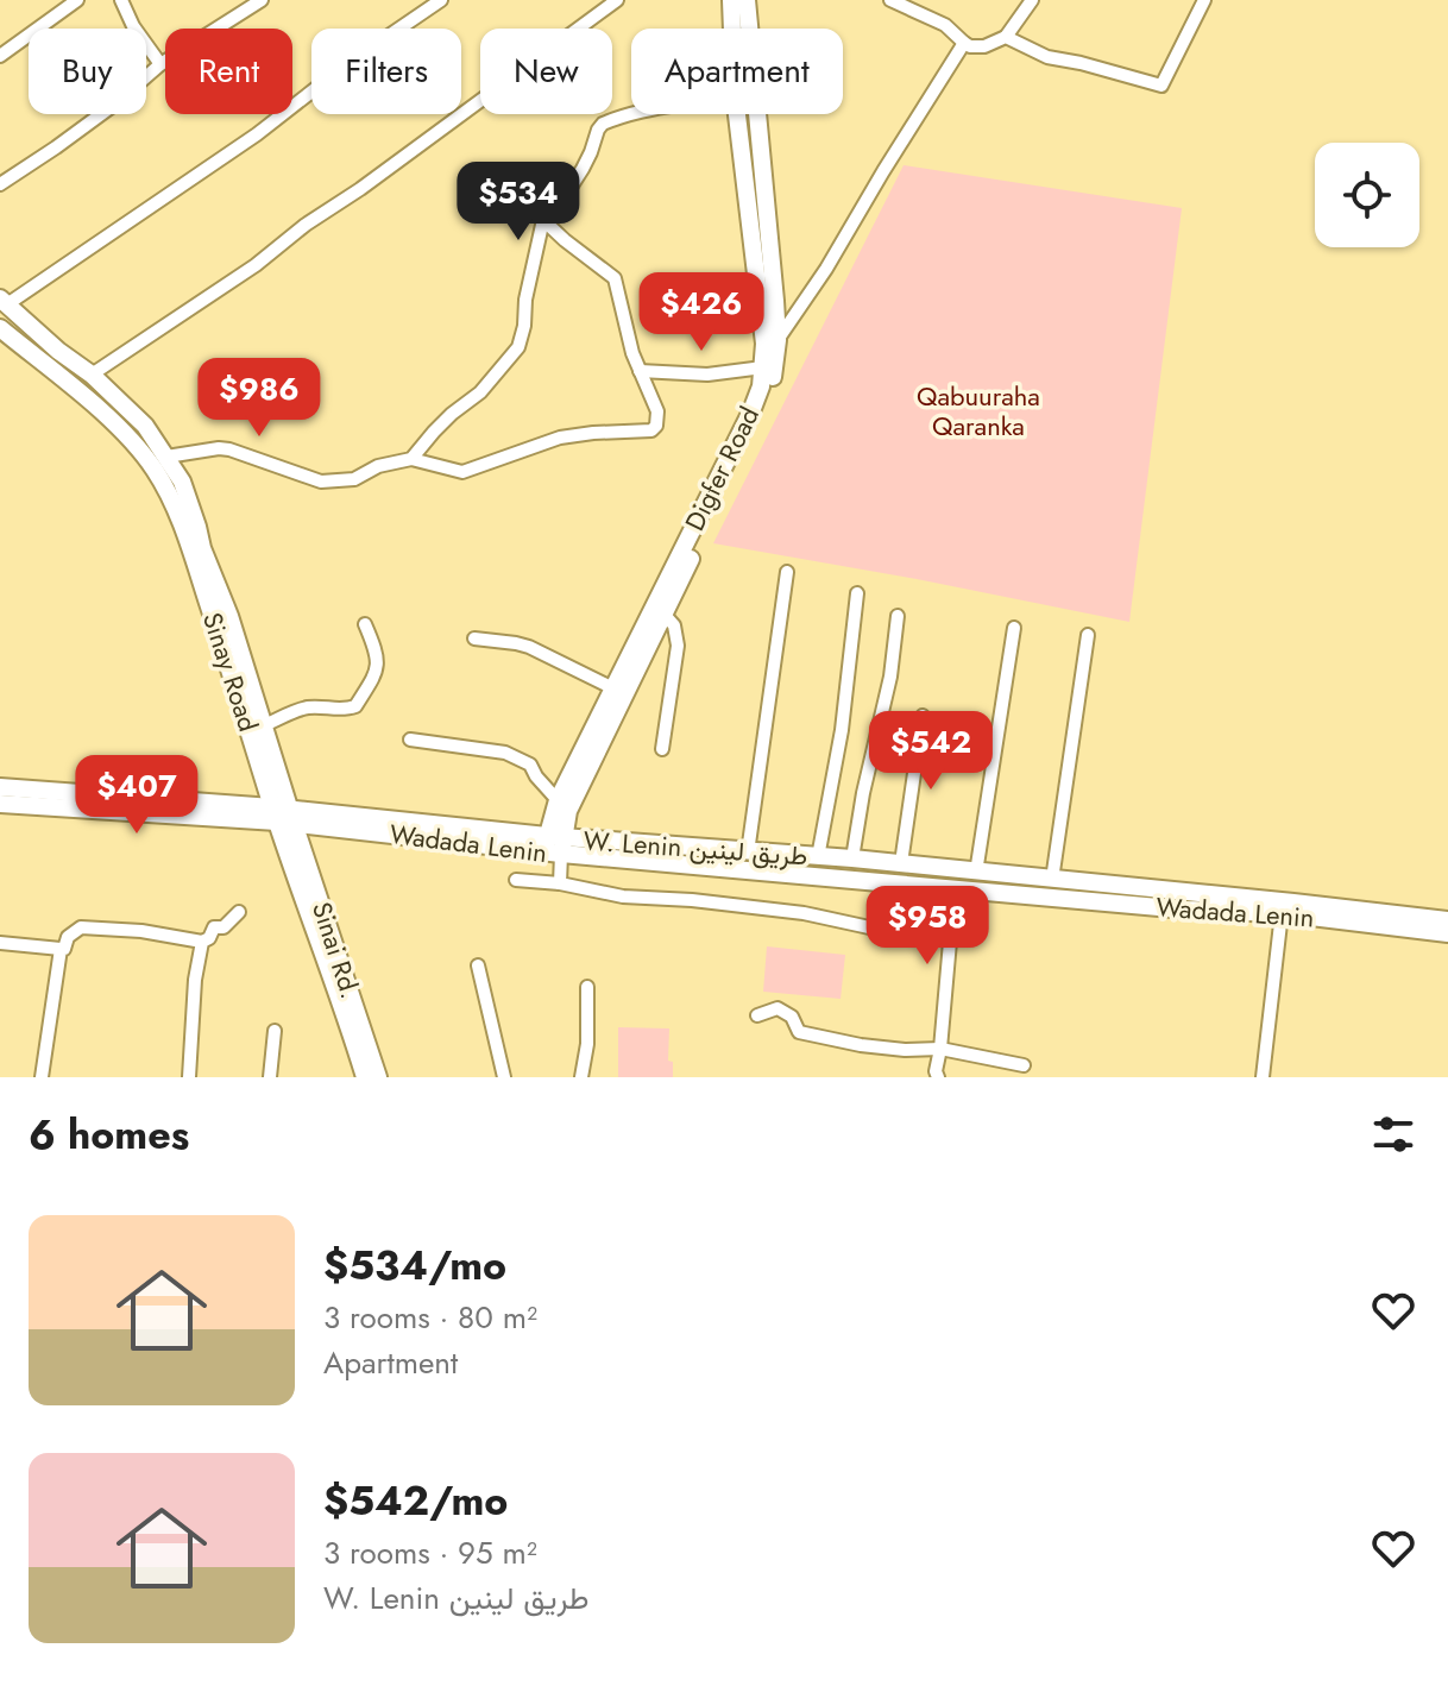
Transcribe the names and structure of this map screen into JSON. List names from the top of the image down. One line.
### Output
{"streets":{"main road":["Digfer Road","Sinay Road","Wadada Lenin","W. Lenin طريق لينين","Sinai Rd."]},"crossings":[["Digfer Road","Wadada Lenin"],["Digfer Road","W. Lenin طريق لينين"],["Sinay Road","W. Lenin طريق لينين"],["Sinay Road","Sinai Rd."],["Wadada Lenin","W. Lenin طريق لينين"]],"parks":["Qabuuraha Qaranka"],"page":{"chip":["Buy","Rent","Filters","New","Apartment"],"price":["$534","$426","$986","$542","$407","$958"],"heading":"6 homes","list":[{"name":"$534/mo","note":"3 rooms · 80 m² · Apartment"},{"name":"$542/mo","note":"3 rooms · 95 m² · W. Lenin طريق لينين"}]}}
